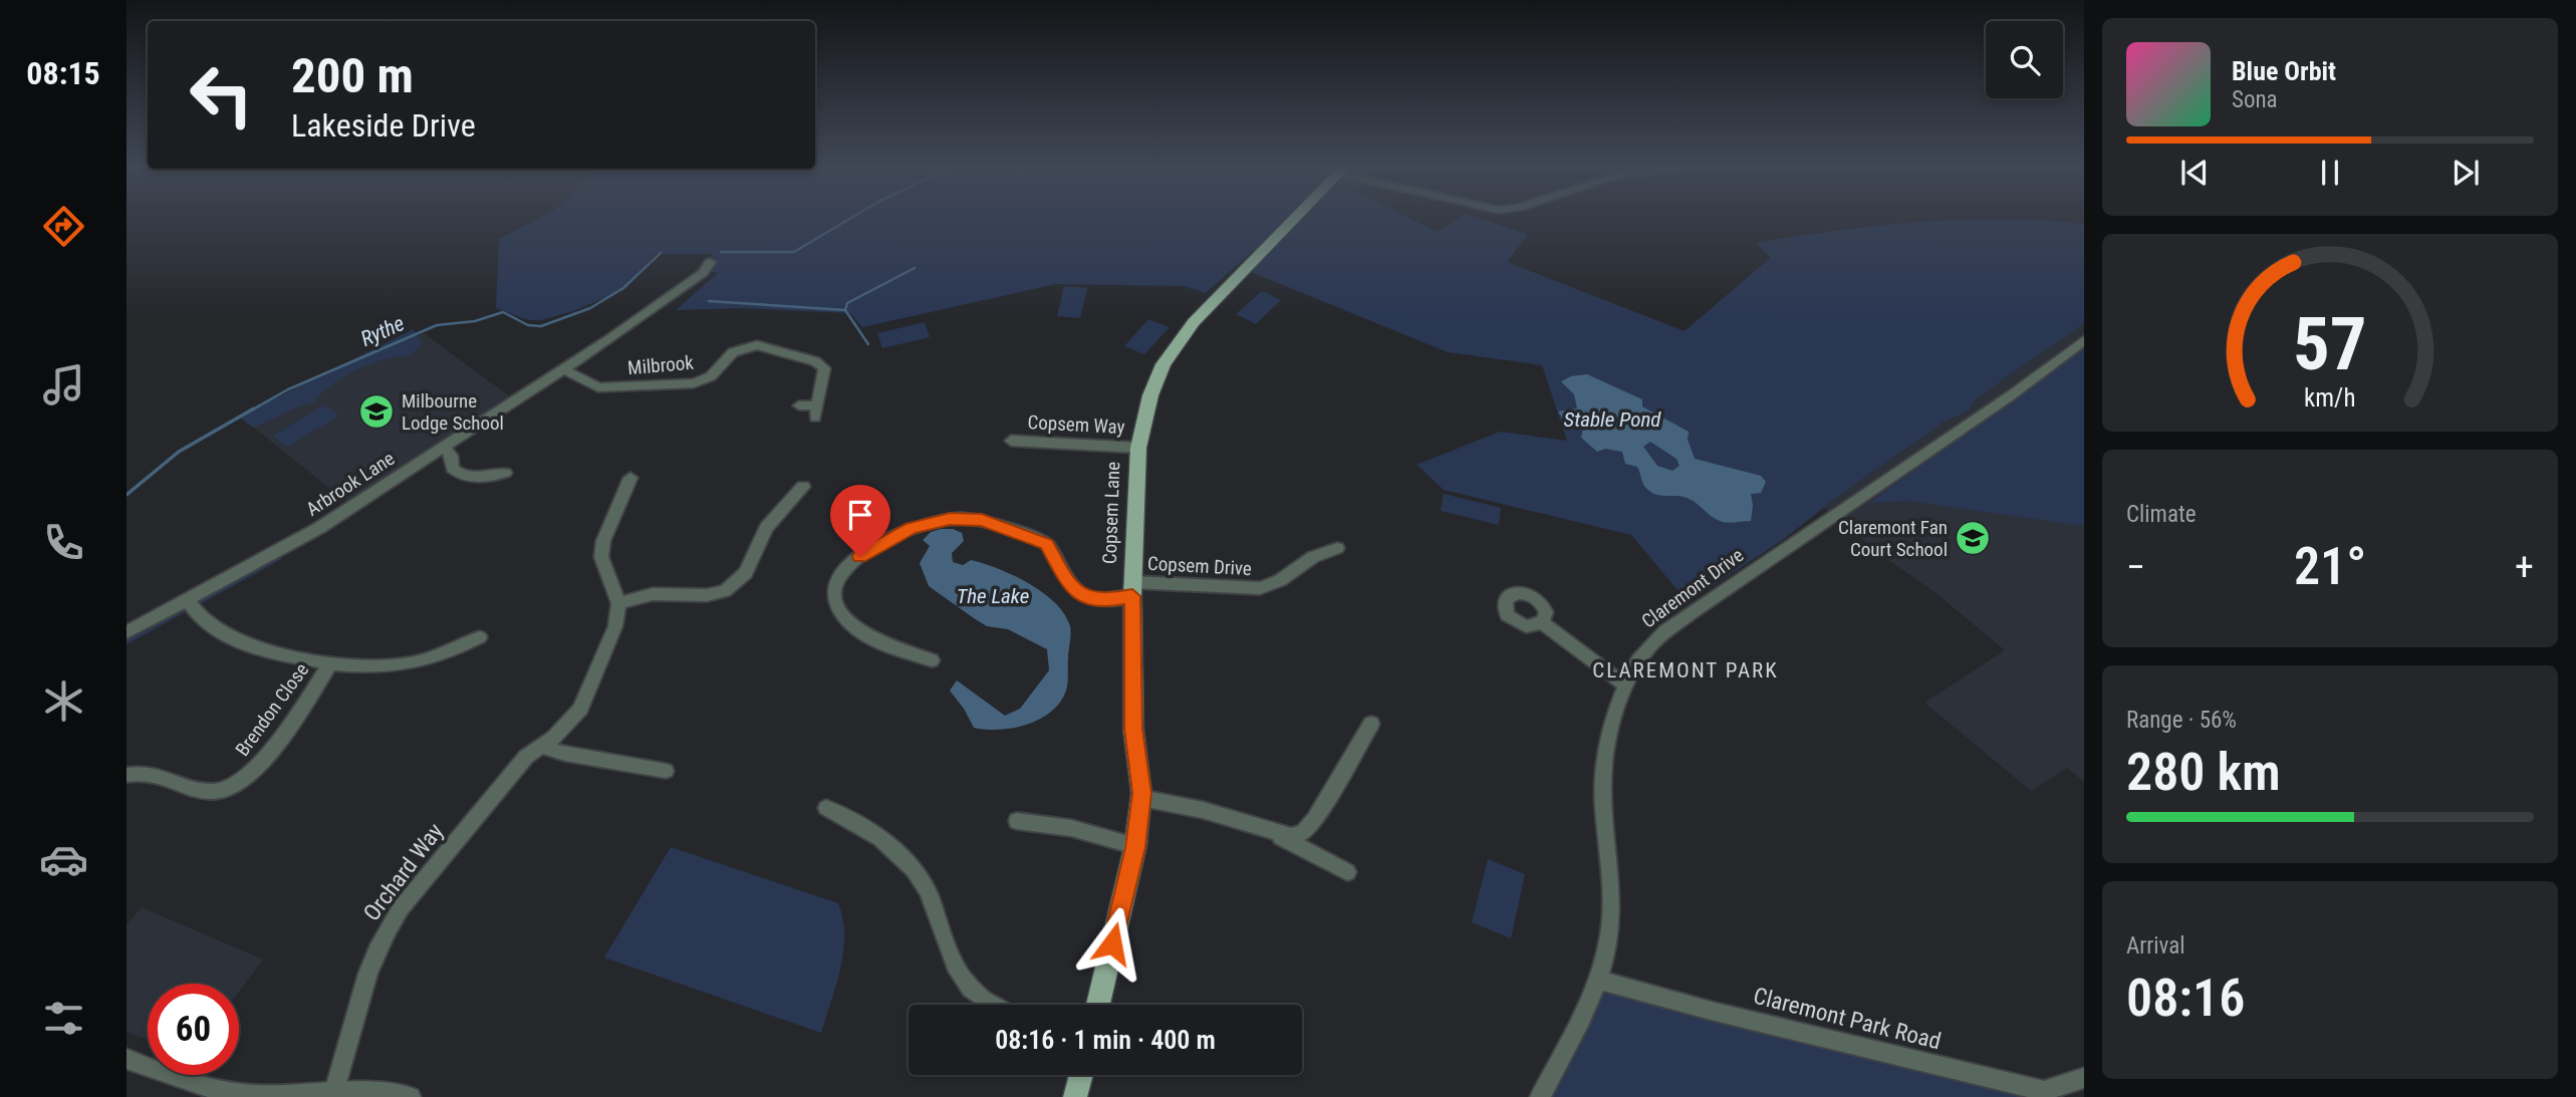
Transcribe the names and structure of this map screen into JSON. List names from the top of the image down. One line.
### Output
{"streets":{"main road":["Copsem Lane"],"street":["Milbrook","Copsem Way","Arbrook Lane","Copsem Drive","Claremont Drive","Brendon Close","Orchard Way","Claremont Park Road"]},"crossings":[["Milbrook","Arbrook Lane"],["Copsem Way","Copsem Lane"],["Copsem Lane","Copsem Drive"],["Claremont Drive","Claremont Park Road"]],"districts":["CLAREMONT PARK"],"water":["Rythe","Stable Pond","The Lake"],"places":{"school or university":["Milbourne Lodge School","Claremont Fan Court School"]},"page":{"tabs":"08:15","turn":["200 m","Lakeside Drive"],"song":["Blue Orbit","Sona"],"tile":["Climate",["Range · 56%","280 km"],["Arrival","08:16"]],"heat":["−","21°","+"],"limit":"60","trip":"08:16 · 1 min · 400 m","gauge":["57","km/h"]}}
